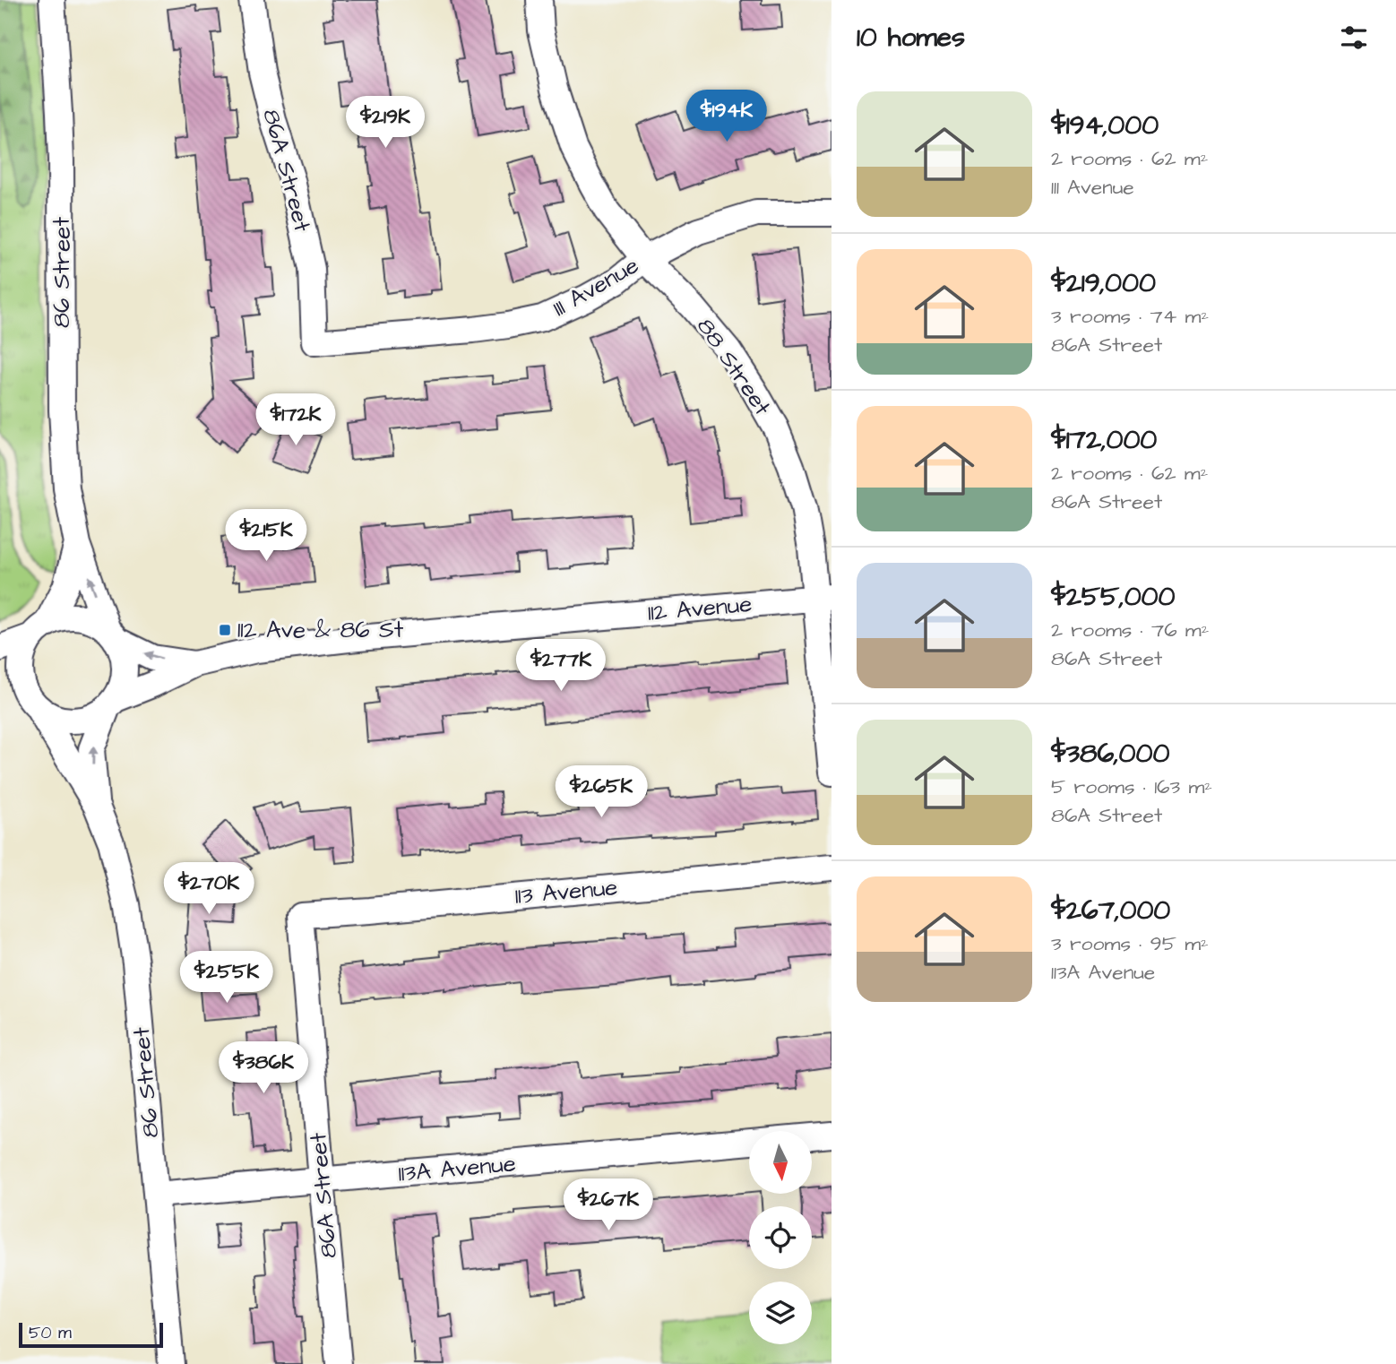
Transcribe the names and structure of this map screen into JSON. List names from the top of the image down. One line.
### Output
{"streets":{"street":["86A Street","86 Street","111 Avenue","88 Street","112 Avenue","113 Avenue","113A Avenue"]},"crossings":[["86A Street","111 Avenue"],["86A Street","113 Avenue"],["86A Street","113A Avenue"],["86 Street","112 Avenue"],["86 Street","113A Avenue"],["111 Avenue","88 Street"],["88 Street","112 Avenue"]],"places":{"transit":["112 Ave & 86 St"]},"scale_bar":"50 m","north":"bottom","page":{"heading":"10 homes","list":[{"name":"$194,000","note":"2 rooms · 62 m² · 111 Avenue"},{"name":"$219,000","note":"3 rooms · 74 m² · 86A Street"},{"name":"$172,000","note":"2 rooms · 62 m² · 86A Street"},{"name":"$255,000","note":"2 rooms · 76 m² · 86A Street"},{"name":"$386,000","note":"5 rooms · 163 m² · 86A Street"},{"name":"$267,000","note":"3 rooms · 95 m² · 113A Avenue"}],"price":["$194K","$219K","$172K","$215K","$277K","$265K","$270K","$255K","$386K","$267K"],"scale":"50 m"}}
